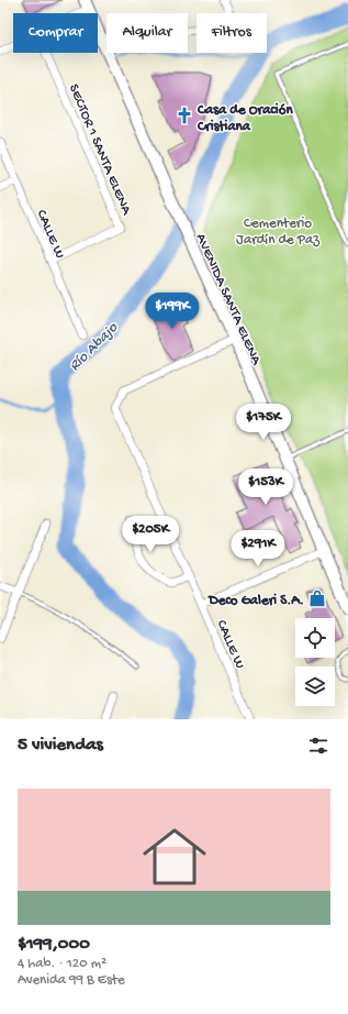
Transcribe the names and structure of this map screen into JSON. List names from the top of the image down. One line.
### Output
{"streets":{"street":["SECTOR 1 SANTA ELENA","CALLE W","AVENIDA SANTA ELENA"]},"crossings":[["SECTOR 1 SANTA ELENA","CALLE W"],["CALLE W","AVENIDA SANTA ELENA"]],"water":["Río Abajo"],"parks":["Cementerio Jardín de Paz"],"places":{"church":["Casa de Oración Cristiana"],"shop":["Deco Galeri S.A."]},"page":{"chip":["Comprar","Alquilar","Filtros"],"price":["$199K","$175K","$153K","$205K","$291K"],"heading":"5 viviendas","list":[{"name":"$199,000","note":"4 hab. · 120 m² · Avenida 99 B Este"}]}}
